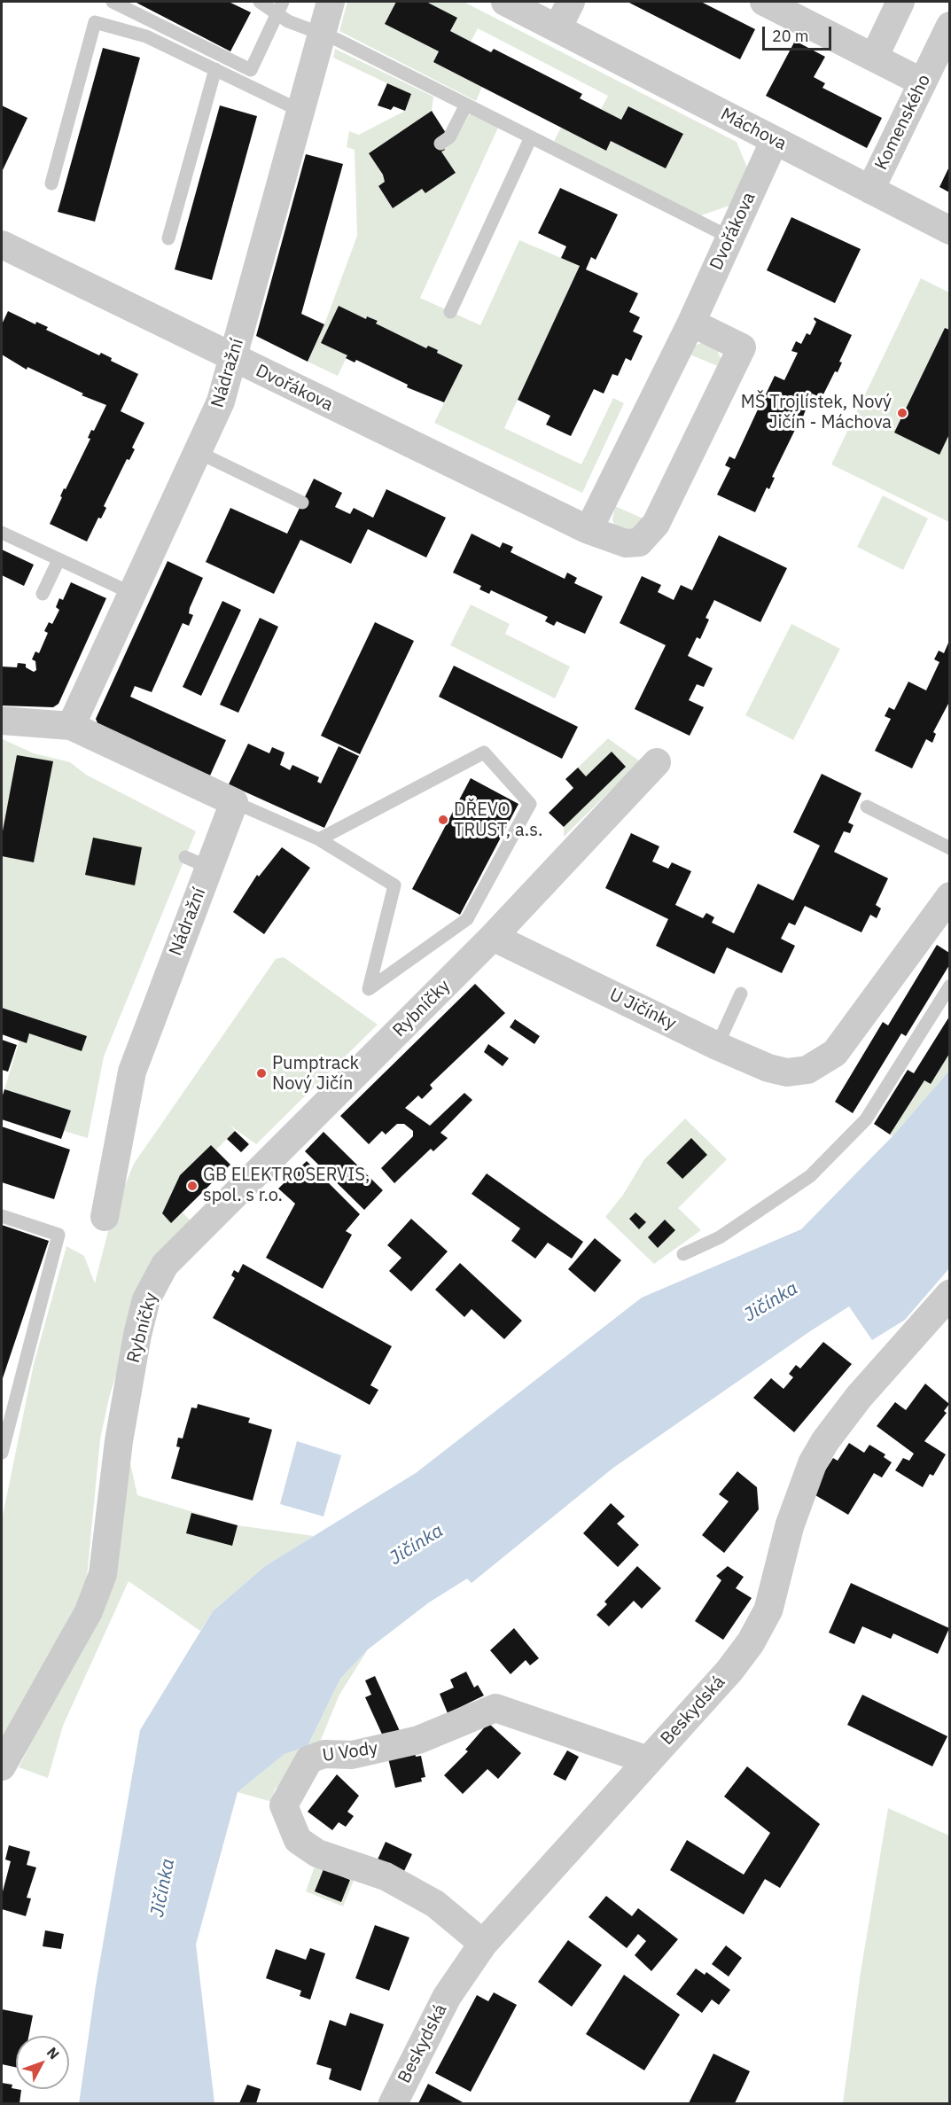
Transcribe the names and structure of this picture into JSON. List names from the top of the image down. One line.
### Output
{"streets":{"street":["Komenského","Máchova","Dvořákova","Nádražní","Rybníčky","U Jičínky","Beskydská","U Vody"]},"crossings":[["Komenského","Máchova"],["Máchova","Dvořákova"],["Dvořákova","Nádražní"],["Rybníčky","U Jičínky"],["Beskydská","U Vody"]],"water":["Jičínka"],"places":["MŠ Trojlístek, Nový Jičín - Máchova","DŘEVO TRUST, a.s.","Pumptrack Nový Jičín","GB ELEKTROSERVIS, spol. s r.o."],"scale_bar":"20 m","north":"top right"}
